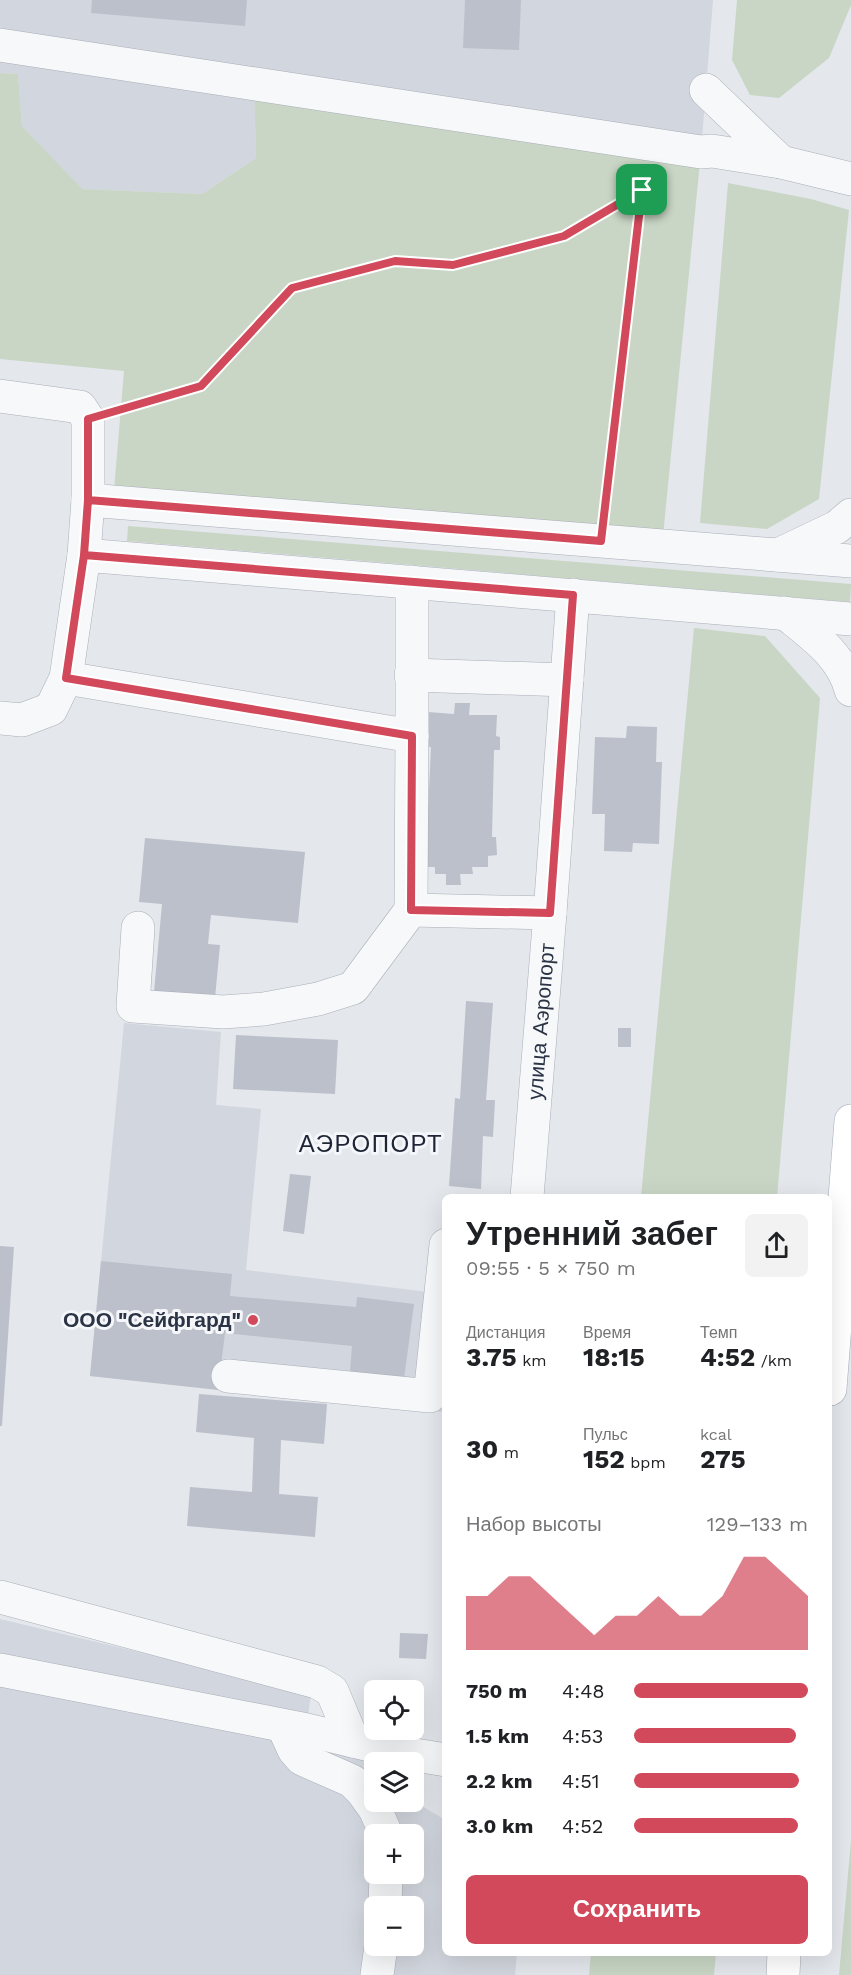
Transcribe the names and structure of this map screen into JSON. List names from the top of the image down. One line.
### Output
{"streets":{"street":["улица Аэропорт"]},"districts":["АЭРОПОРТ"],"places":["ООО \"Сейфгард\""],"page":{"heading":["Утренний забег","09:55 · 5 × 750 m"],"stats":[["Дистанция","3.75 km"],["Время","18:15"],["Темп","4:52 /km"],["30 m"],["Пульс","152 bpm"],["kcal","275"]],"chart":["Набор высоты","129–133 m"],"list":[{"name":"750 m","note":"4:48"},{"name":"1.5 km","note":"4:53"},{"name":"2.2 km","note":"4:51"},{"name":"3.0 km","note":"4:52"}],"map_buttons":["+","−"],"buttons":"Сохранить"}}
